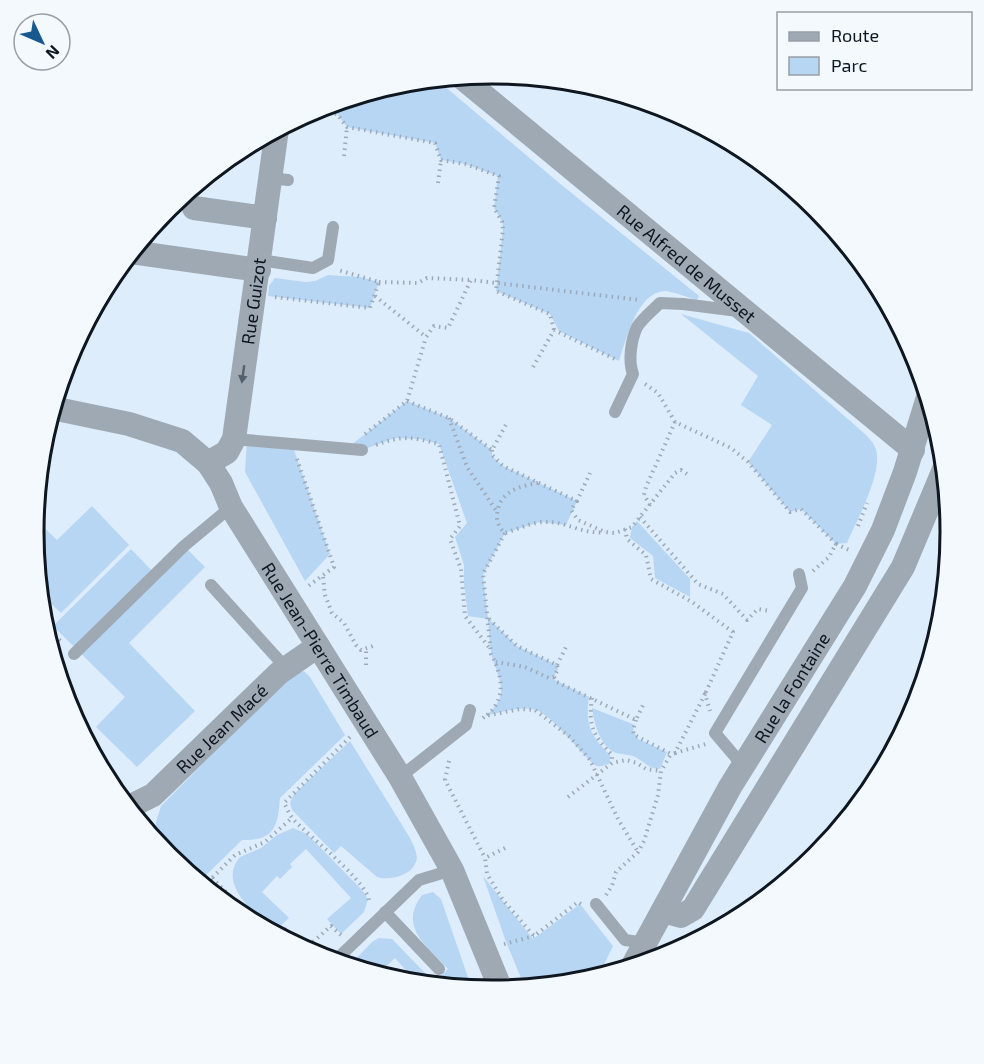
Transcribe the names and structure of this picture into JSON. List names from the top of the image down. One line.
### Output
{"streets":{"street":["Rue Alfred de Musset","Rue Guizot","Rue Jean-Pierre Timbaud","Rue la Fontaine","Rue Jean Macé"]},"crossings":[["Rue Alfred de Musset","Rue la Fontaine"],["Rue Jean-Pierre Timbaud","Rue Jean Macé"]],"one_way":["Rue Guizot"],"legend":["Route","Parc"],"north":"bottom right"}
